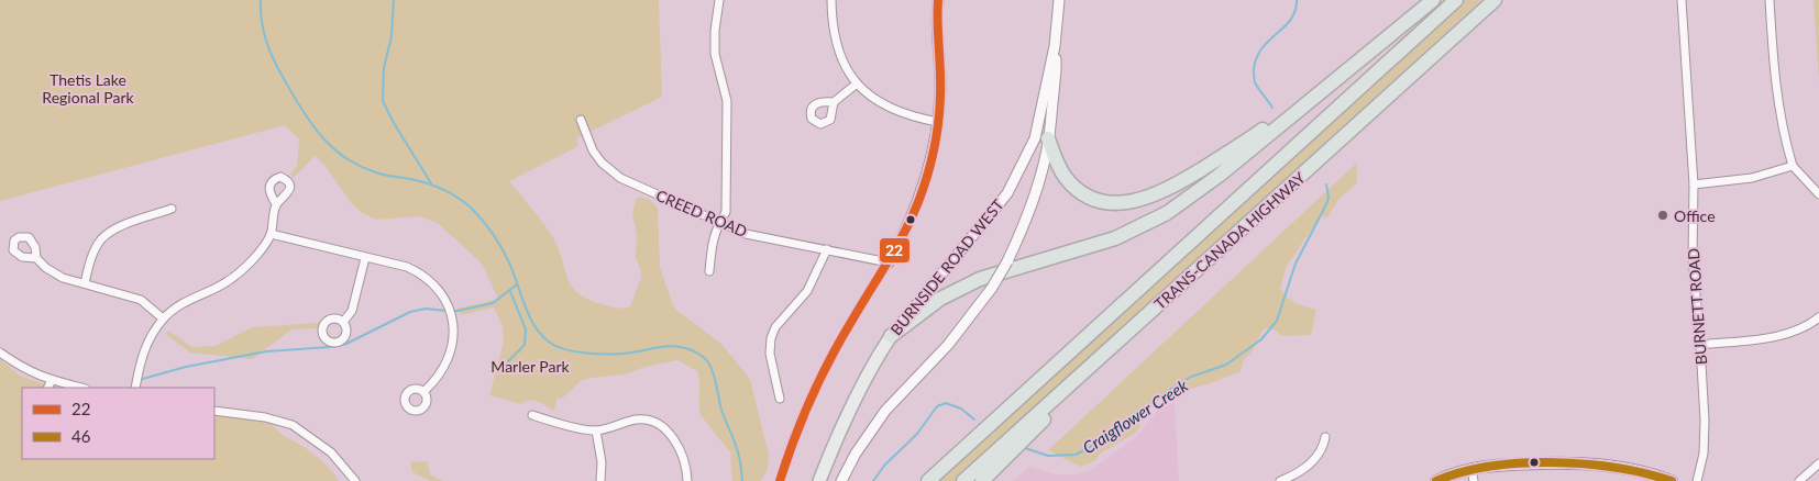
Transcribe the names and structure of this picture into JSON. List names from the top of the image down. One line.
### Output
{"streets":{"highway":["TRANS-CANADA HIGHWAY"],"main road":["BURNSIDE ROAD WEST"],"street":["CREED ROAD","BURNETT ROAD"]},"water":["Craigflower Creek"],"parks":["Thetis Lake Regional Park","Marler Park"],"places":["Office"],"lines":["transit line 22","transit line 46"],"legend":["22","46"]}
